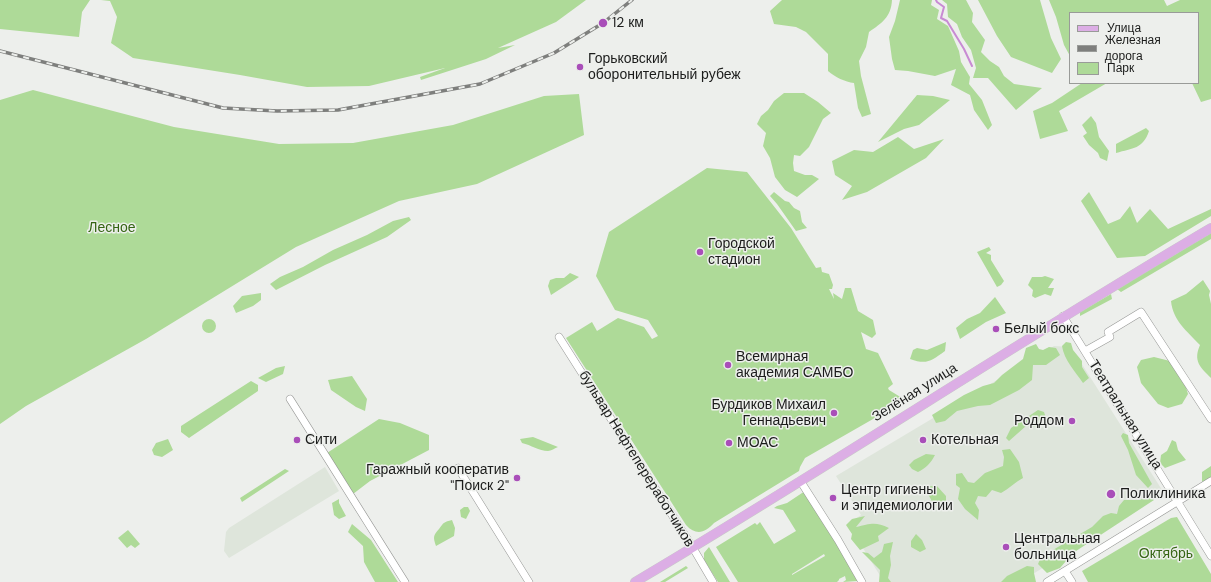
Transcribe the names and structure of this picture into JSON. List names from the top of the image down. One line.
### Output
{"streets":{"main road":["Зелёная улица"],"street":["Театральная улица","бульвар Нефтепереработчиков"]},"crossings":[["Зелёная улица","Театральная улица"],["Зелёная улица","бульвар Нефтепереработчиков"]],"parks":["Лесное","Октябрь"],"places":["12 км","Горьковский оборонительный рубеж","Городской стадион","Белый бокс","Всемирная академия САМБО","Бурдиков Михаил Геннадьевич","Роддом","Сити","Котельная","МОАС","Гаражный кооператив \"Поиск 2\"","Поликлиника","Центр гигиены и эпидемиологии","Центральная больница"],"legend":["Улица","Железная дорога","Парк"]}
